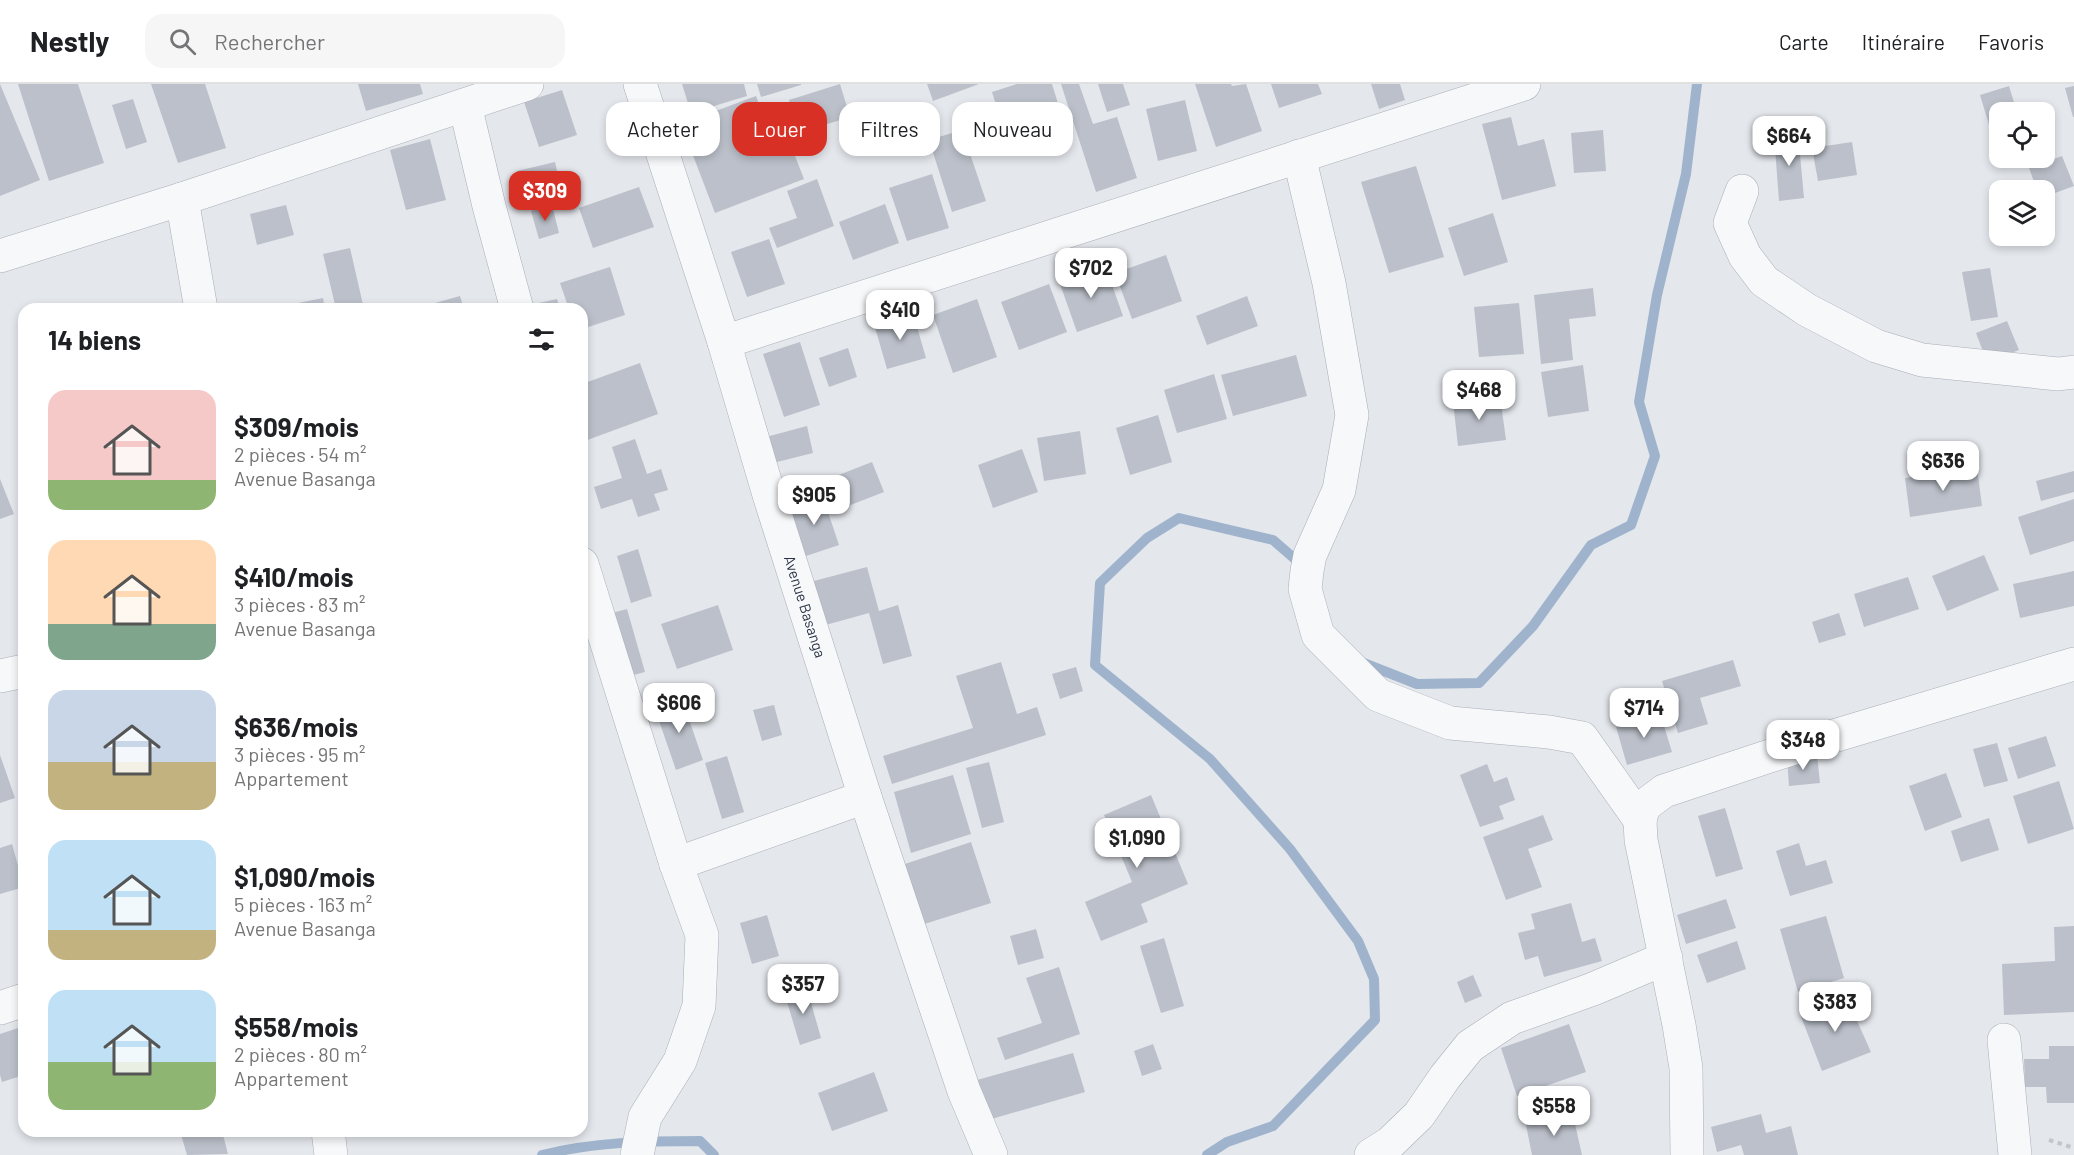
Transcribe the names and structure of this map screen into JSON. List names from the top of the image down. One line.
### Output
{"streets":{"street":["Avenue Basanga"]},"page":{"header":"Nestly","search":"Rechercher","nav":["Carte","Itinéraire","Favoris"],"chip":["Acheter","Louer","Filtres","Nouveau"],"price":["$664","$309","$702","$410","$468","$636","$905","$606","$714","$348","$1,090","$357","$383","$558"],"heading":"14 biens","list":[{"name":"$309/mois","note":"2 pièces · 54 m² · Avenue Basanga"},{"name":"$410/mois","note":"3 pièces · 83 m² · Avenue Basanga"},{"name":"$636/mois","note":"3 pièces · 95 m² · Appartement"},{"name":"$1,090/mois","note":"5 pièces · 163 m² · Avenue Basanga"},{"name":"$558/mois","note":"2 pièces · 80 m² · Appartement"}]}}
